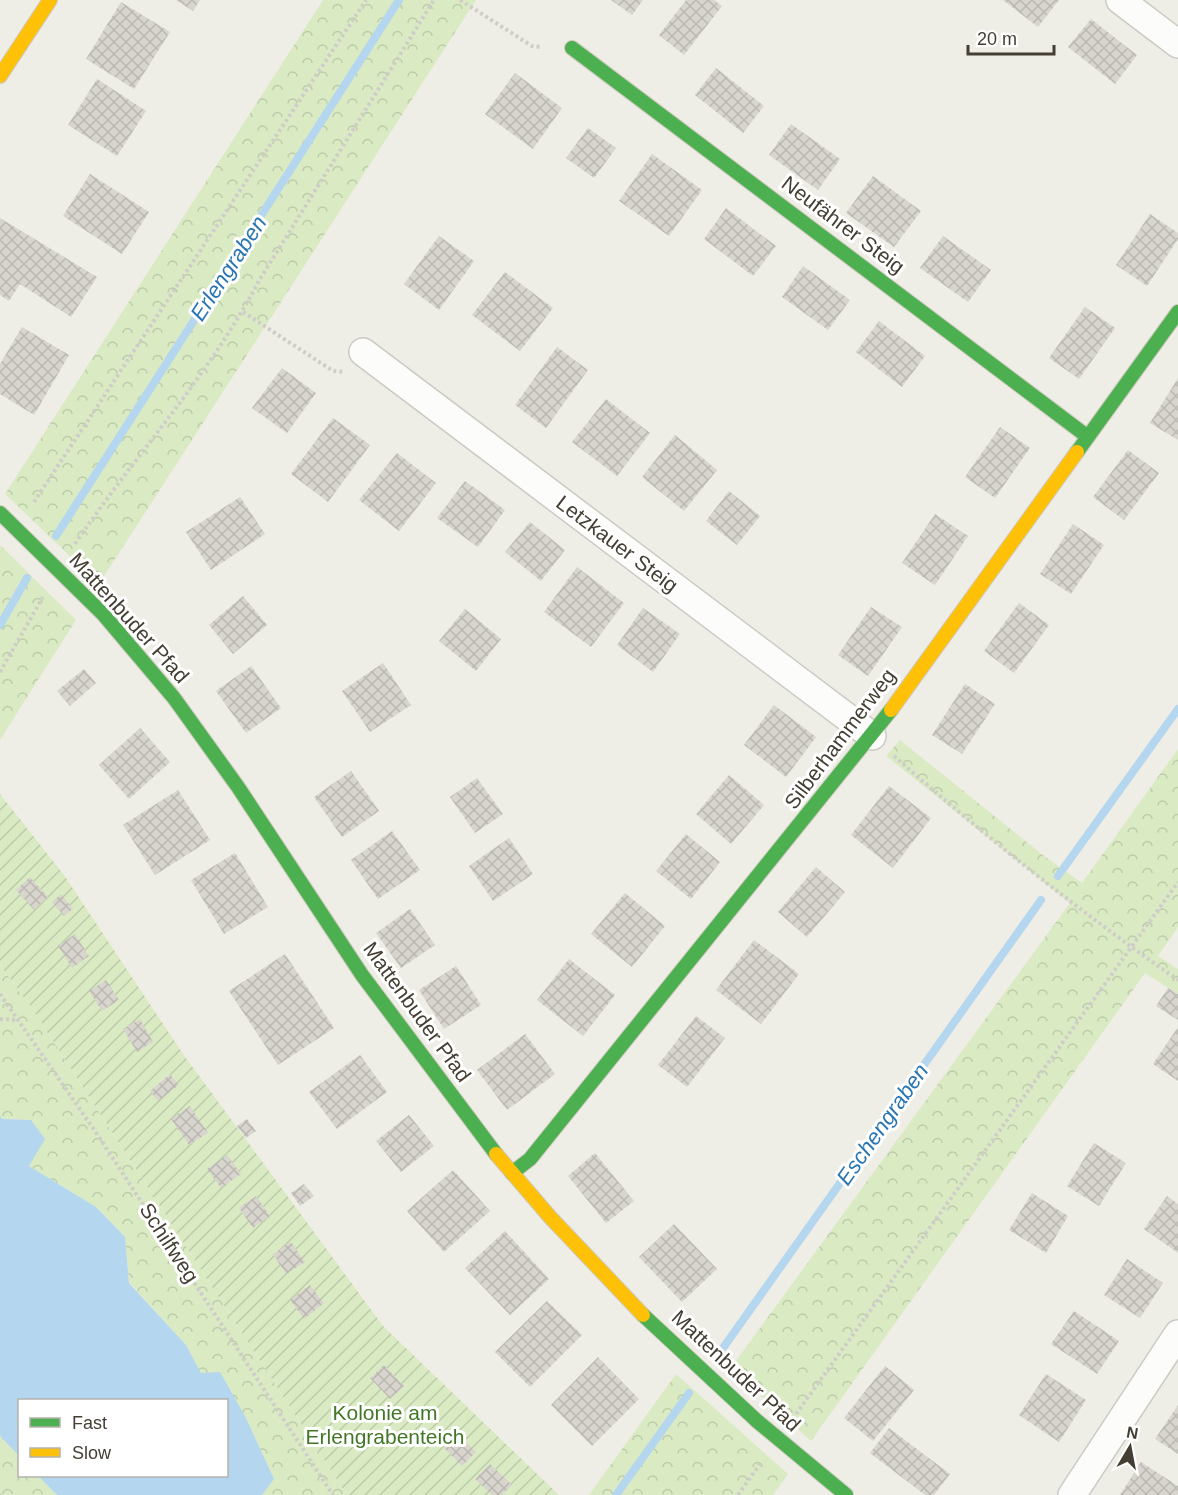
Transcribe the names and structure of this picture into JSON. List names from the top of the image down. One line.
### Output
{"streets":{"street":["Neufährer Steig","Letzkauer Steig","Mattenbuder Pfad","Silberhammerweg"],"path":["Schilfweg"]},"crossings":[["Neufährer Steig","Silberhammerweg"],["Letzkauer Steig","Silberhammerweg"],["Mattenbuder Pfad","Silberhammerweg"]],"water":["Erlengraben","Eschengraben"],"parks":["Kolonie am Erlengrabenteich"],"legend":["Fast","Slow"],"scale_bar":"20 m","north":"top"}
